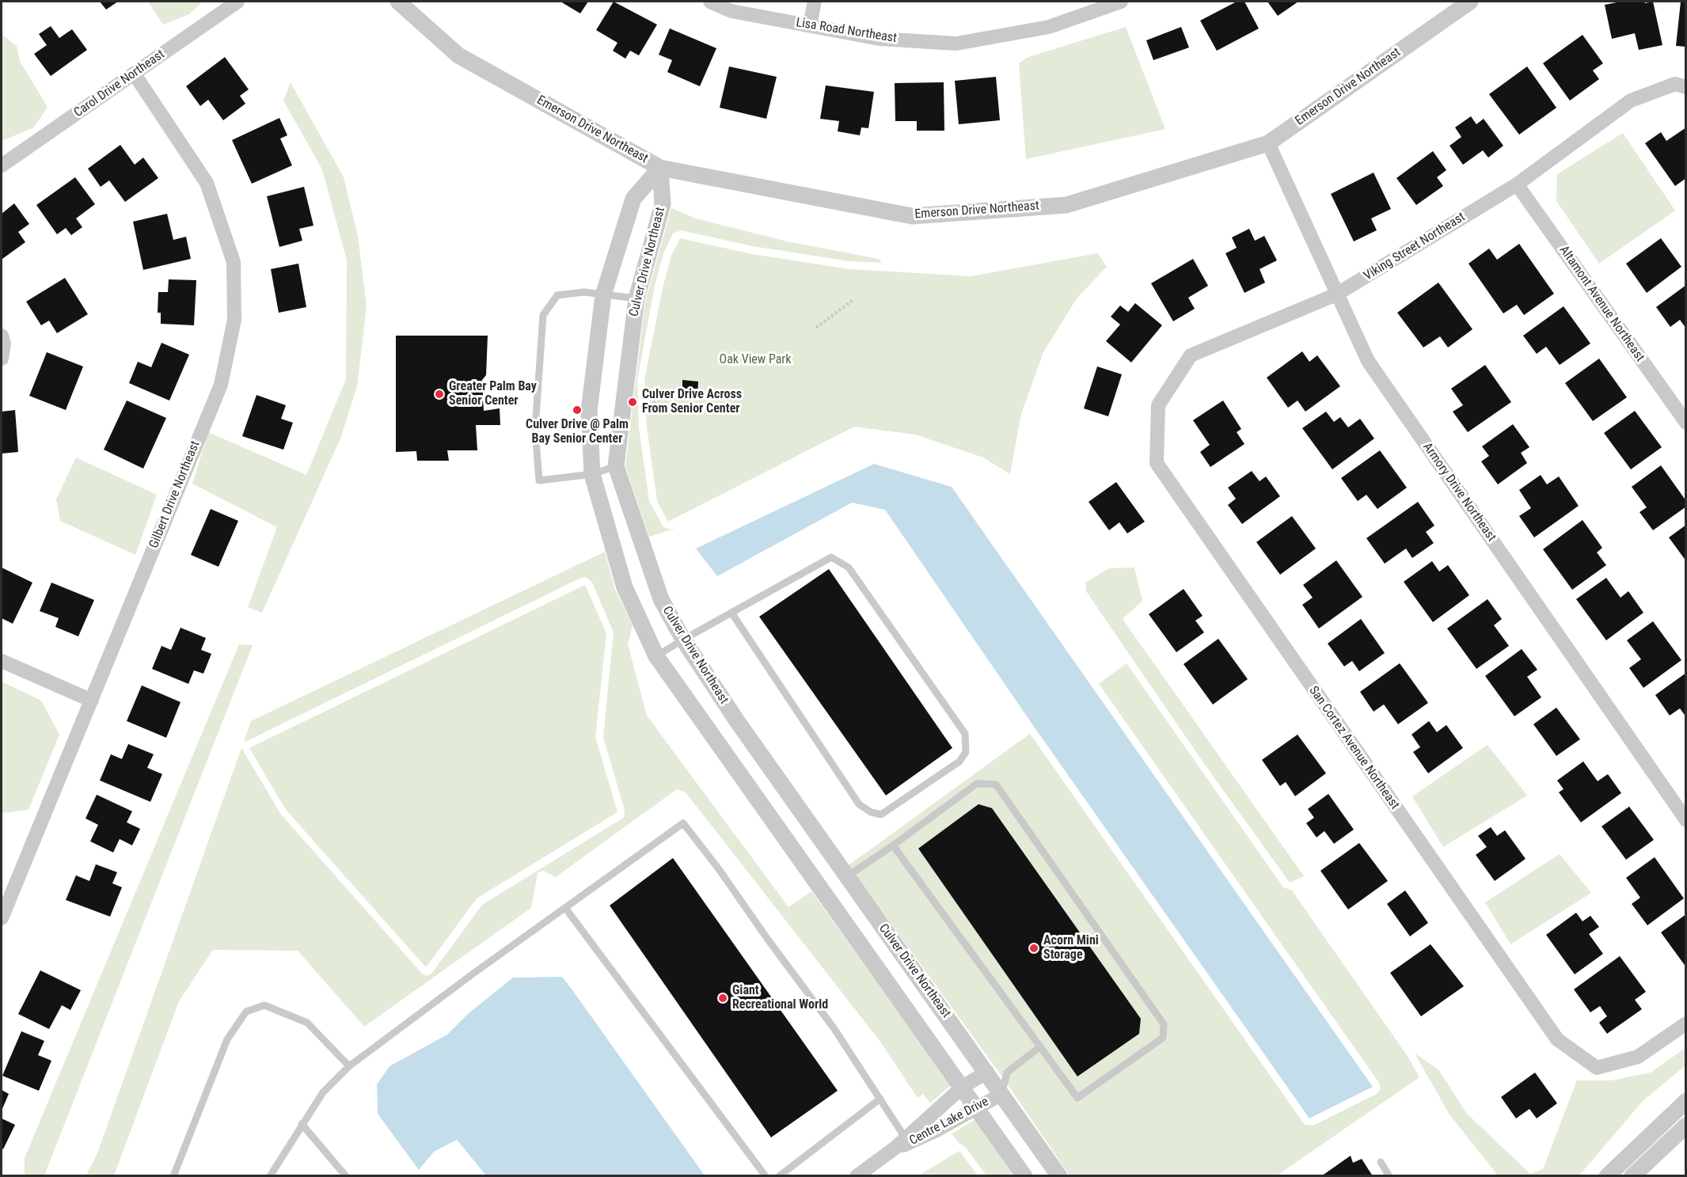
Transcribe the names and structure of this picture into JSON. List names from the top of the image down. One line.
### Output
{"streets":{"street":["Lisa Road Northeast","Carol Drive Northeast","Emerson Drive Northeast","Viking Street Northeast","Culver Drive Northeast","Altamont Avenue Northeast","Armory Drive Northeast","Gilbert Drive Northeast","San Cortez Avenue Northeast","Centre Lake Drive"]},"crossings":[["Carol Drive Northeast","Gilbert Drive Northeast"],["Emerson Drive Northeast","Culver Drive Northeast"],["Emerson Drive Northeast","Armory Drive Northeast"],["Viking Street Northeast","Altamont Avenue Northeast"],["Viking Street Northeast","Armory Drive Northeast"],["Viking Street Northeast","San Cortez Avenue Northeast"],["Culver Drive Northeast","Centre Lake Drive"]],"parks":["Oak View Park"],"places":["Greater Palm Bay Senior Center","Culver Drive Across From Senior Center","Culver Drive @ Palm Bay Senior Center","Acorn Mini Storage","Giant Recreational World"]}
